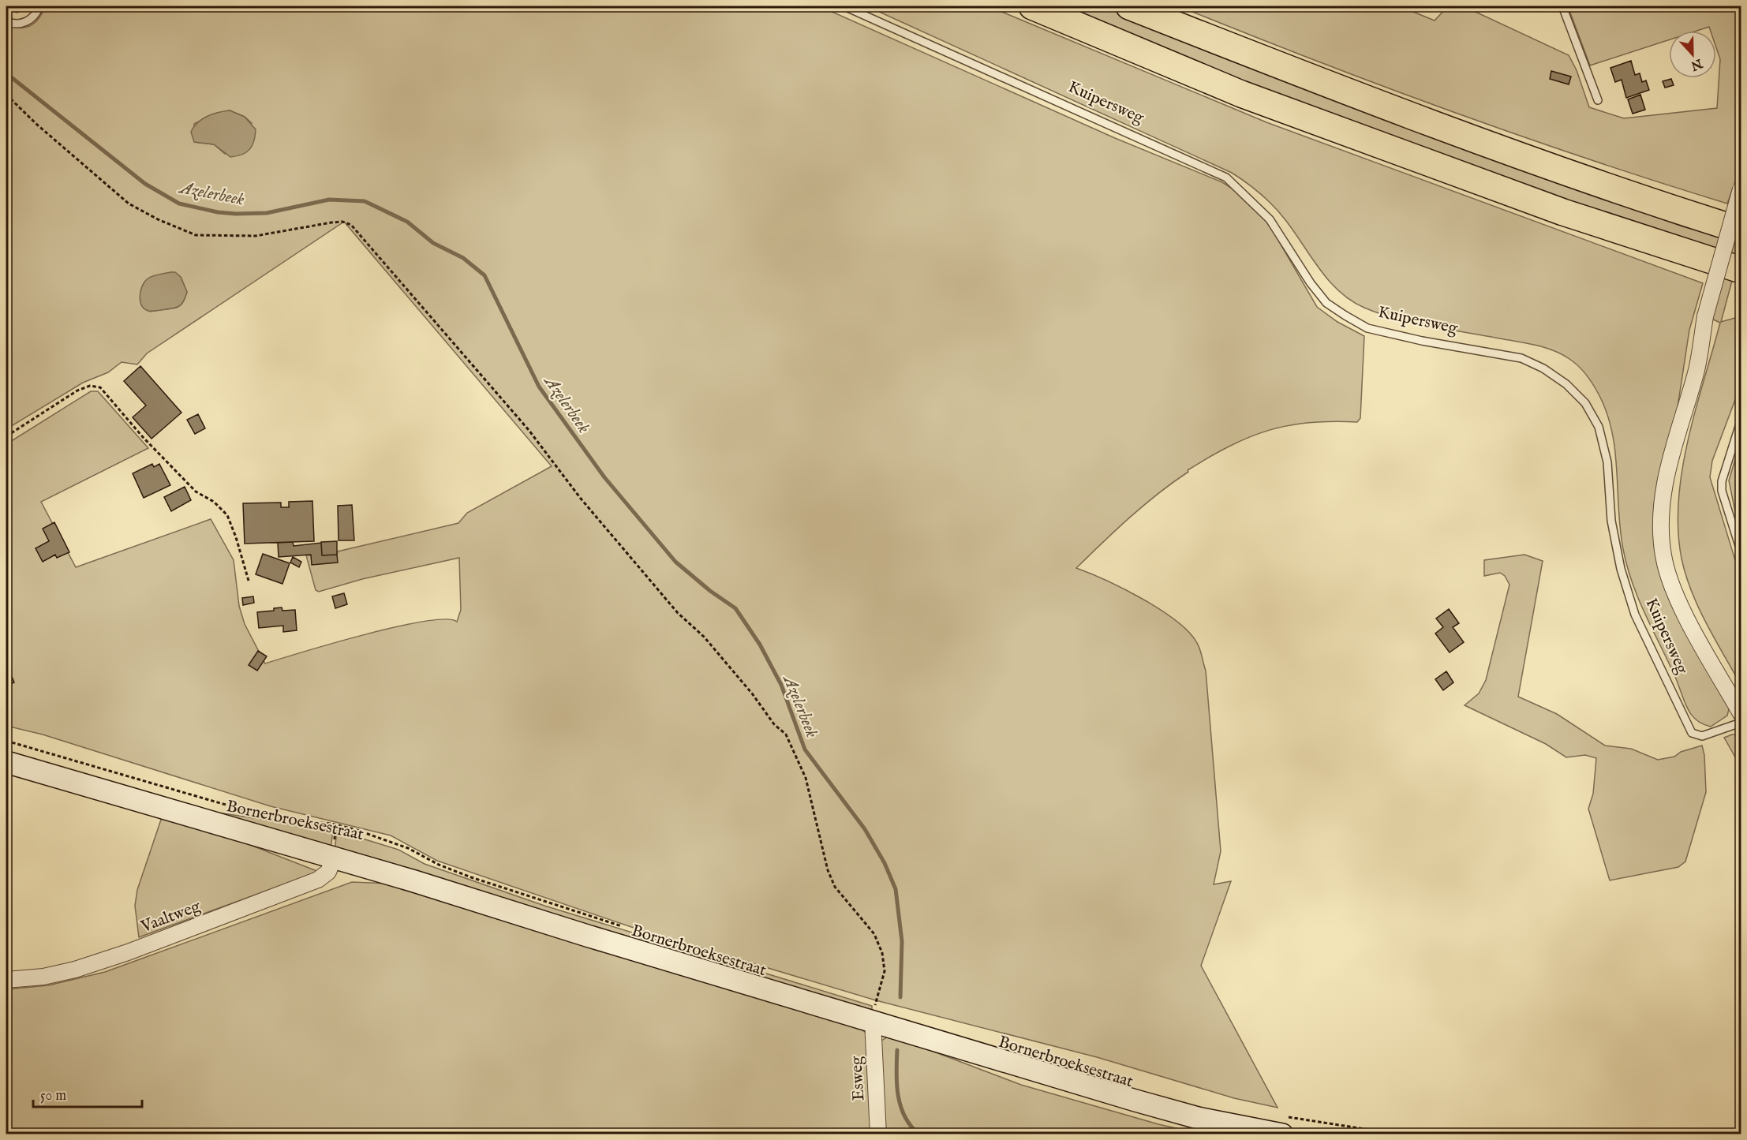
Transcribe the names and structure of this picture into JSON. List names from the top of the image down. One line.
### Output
{"streets":{"main road":["Bornerbroeksestraat"],"street":["Kuipersweg","Vaaltweg","Esweg"]},"crossings":[["Bornerbroeksestraat","Vaaltweg"],["Bornerbroeksestraat","Esweg"]],"water":["Azelerbeek"],"scale_bar":"50 m","north":"bottom"}
